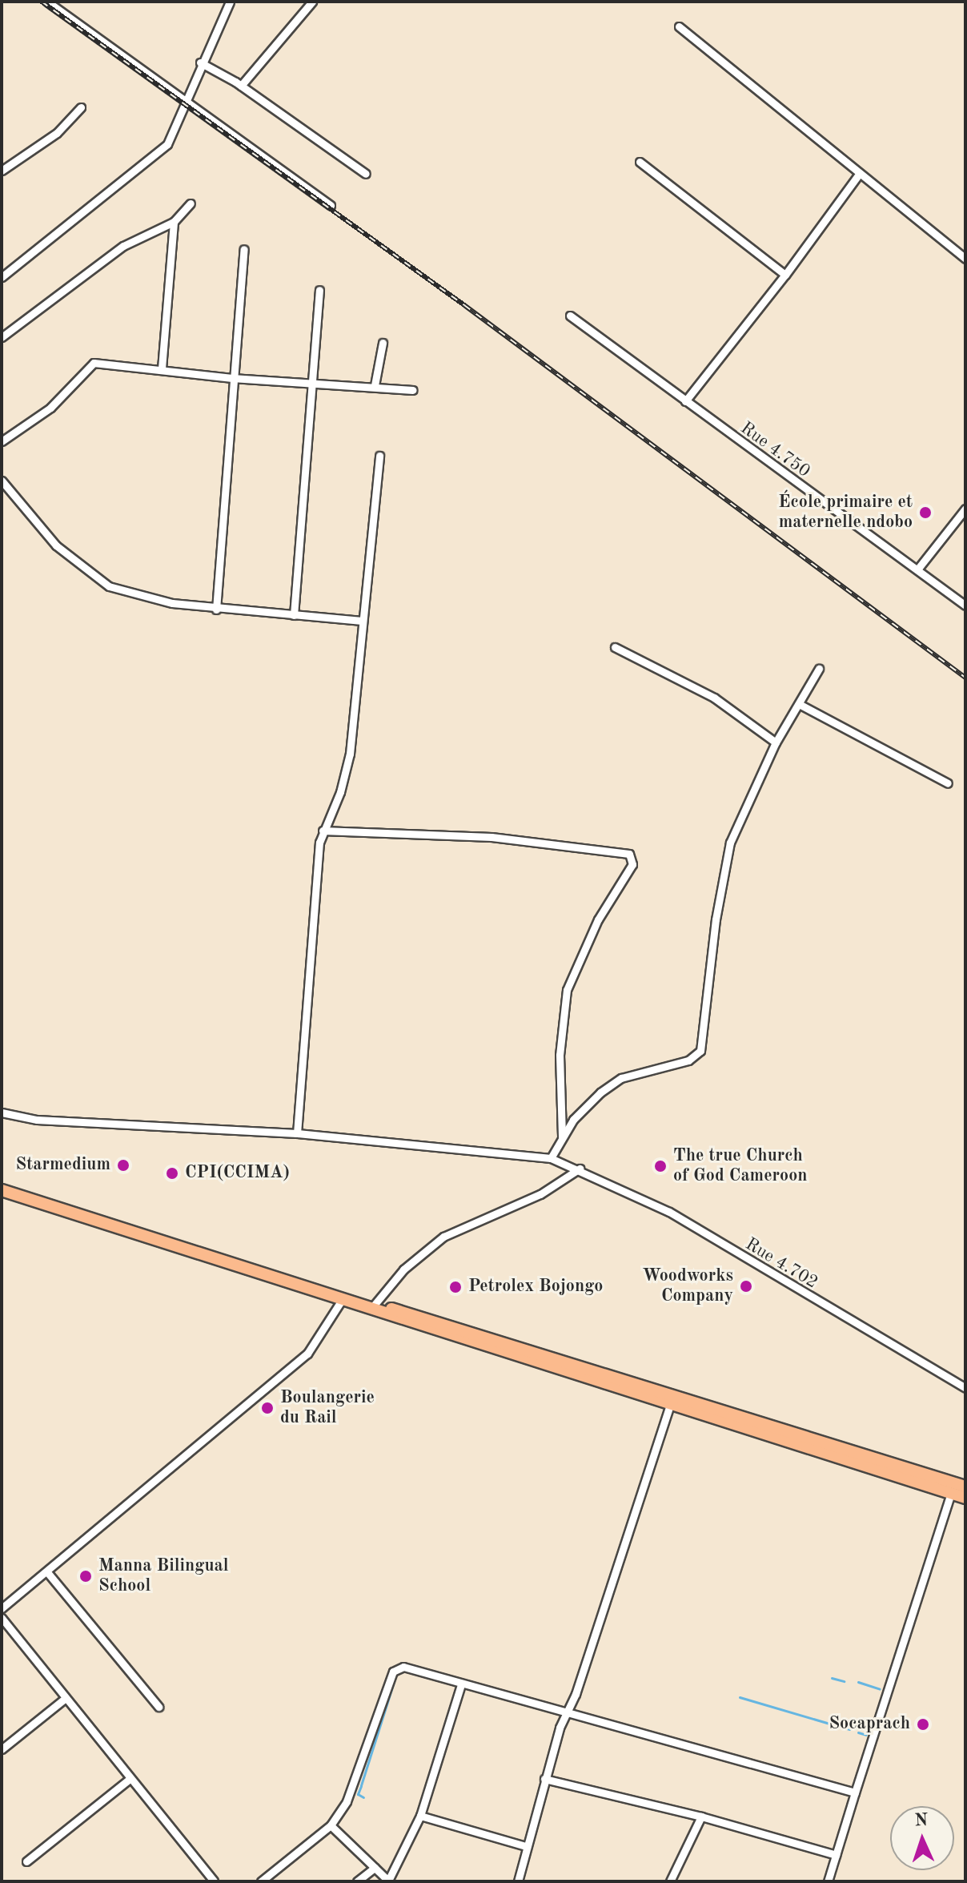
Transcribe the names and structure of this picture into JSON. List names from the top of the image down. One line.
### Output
{"streets":{"street":["Rue 4.750","Rue 4.702"]},"places":["École primaire et maternelle ndobo","Starmedium","The true Church of God Cameroon","CPI(CCIMA)","Woodworks Company","Petrolex Bojongo","Boulangerie du Rail","Manna Bilingual School","Socaprach"],"north":"top"}
